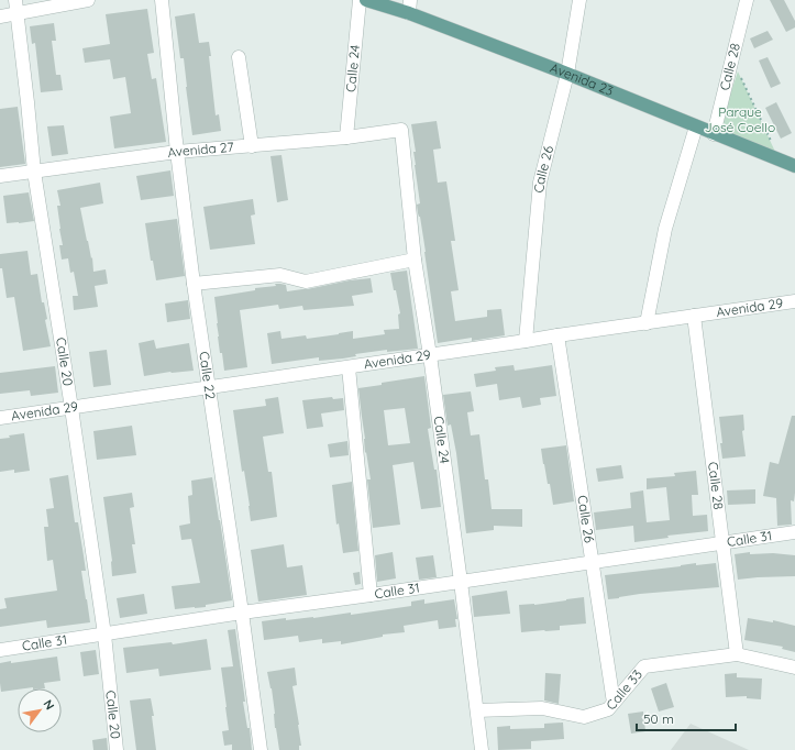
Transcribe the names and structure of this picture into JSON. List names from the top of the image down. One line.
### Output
{"streets":{"main road":["Avenida 23"],"street":["Calle 28","Calle 24","Avenida 27","Calle 26","Avenida 29","Calle 20","Calle 22","Calle 31","Calle 33"]},"crossings":[["Calle 28","Avenida 23"],["Calle 28","Avenida 29"],["Calle 28","Calle 31"],["Calle 28","Calle 33"],["Calle 24","Avenida 27"],["Calle 24","Avenida 29"],["Calle 24","Calle 31"],["Calle 24","Calle 33"],["Avenida 23","Calle 26"],["Avenida 27","Calle 20"],["Avenida 27","Calle 22"],["Calle 26","Avenida 29"],["Calle 26","Calle 31"],["Calle 26","Calle 33"],["Avenida 29","Calle 20"],["Avenida 29","Calle 22"],["Calle 20","Calle 31"],["Calle 22","Calle 31"]],"parks":["Parque José Coello"],"scale_bar":"50 m","north":"top right"}
